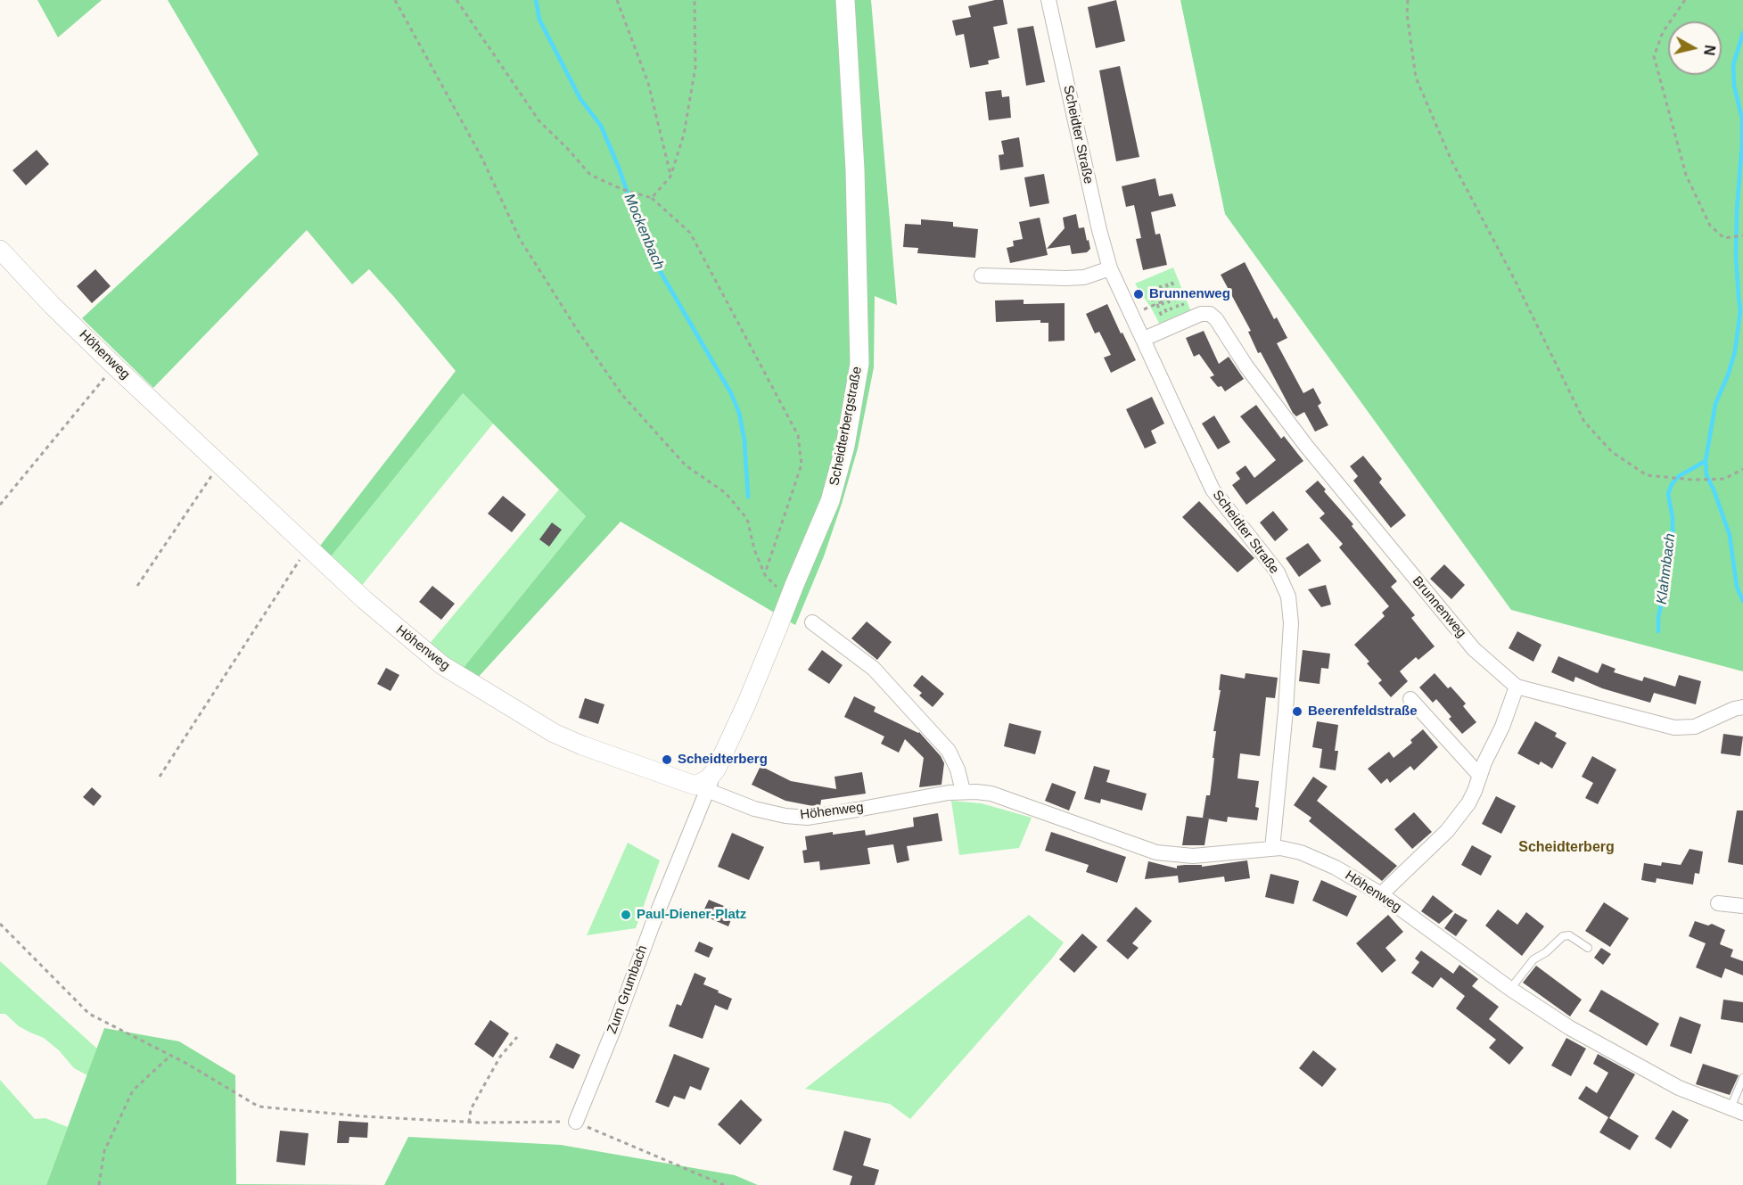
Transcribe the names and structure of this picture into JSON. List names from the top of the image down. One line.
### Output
{"streets":{"street":["Scheidter Straße","Höhenweg","Scheidterbergstraße","Brunnenweg","Zum Grumbach"]},"crossings":[["Scheidter Straße","Höhenweg"],["Scheidter Straße","Brunnenweg"],["Höhenweg","Scheidterbergstraße"],["Höhenweg","Zum Grumbach"],["Scheidterbergstraße","Zum Grumbach"]],"districts":["Scheidterberg"],"water":["Mockenbach","Klahmbach"],"places":["Brunnenweg","Beerenfeldstraße","Scheidterberg","Paul-Diener-Platz"],"north":"right"}
